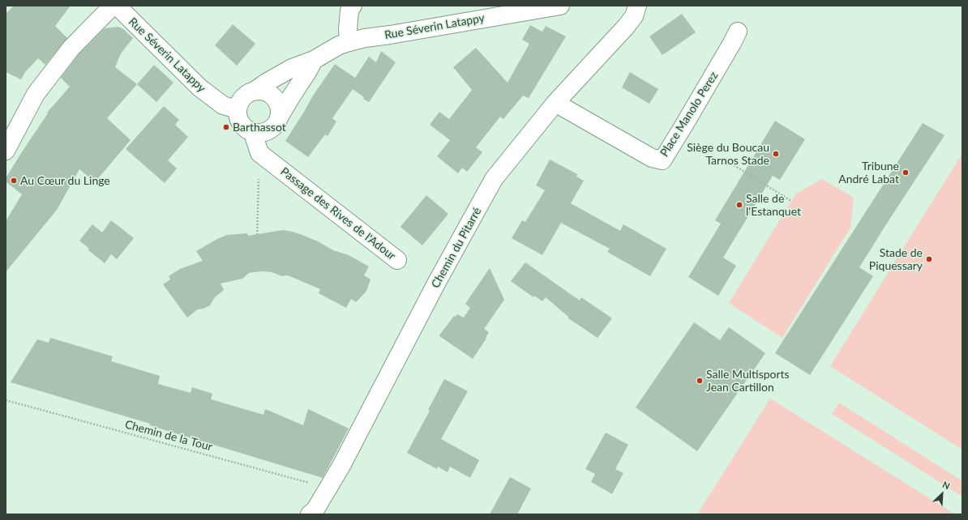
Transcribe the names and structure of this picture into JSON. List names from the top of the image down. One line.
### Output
{"streets":{"street":["Rue Séverin Latappy","Place Manolo Perez","Passage des Rives de l'Adour","Chemin du Pitarré"],"path":["Chemin de la Tour"]},"crossings":[["Place Manolo Perez","Chemin du Pitarré"],["Chemin du Pitarré","Chemin de la Tour"]],"places":["Barthassot","Siège du Boucau Tarnos Stade","Tribune André Labat","Au Cœur du Linge","Salle de l'Estanquet","Stade de Piquessary","Salle Multisports Jean Cartillon"],"north":"top right"}
